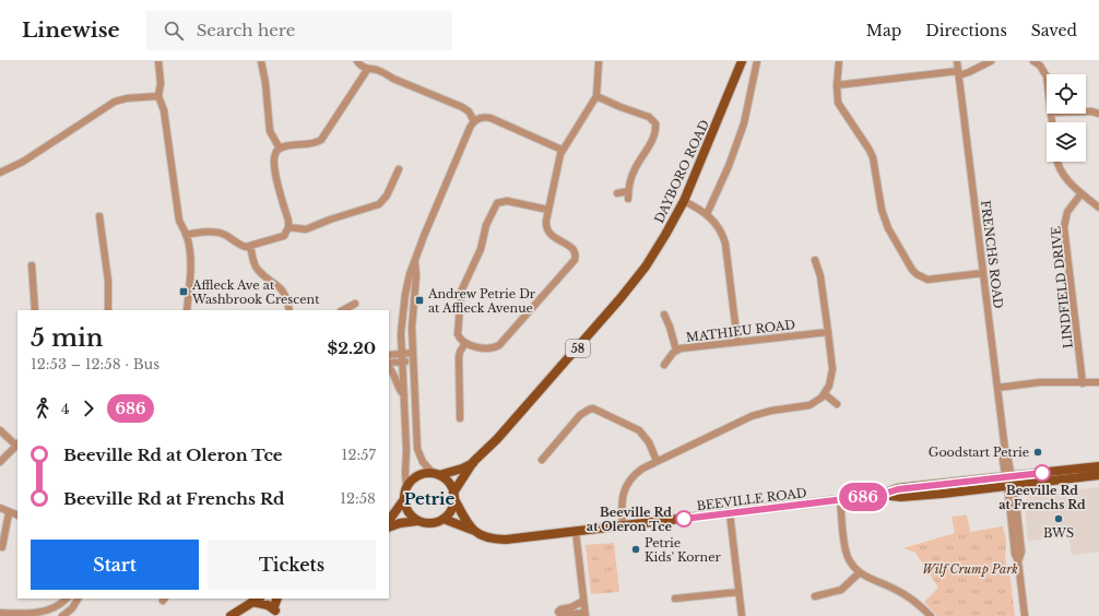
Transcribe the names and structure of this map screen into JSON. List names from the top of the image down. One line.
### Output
{"streets":{"main road":["DAYBORO ROAD","58","BEEVILLE ROAD"],"street":["FRENCHS ROAD","LINDFIELD DRIVE","MATHIEU ROAD"]},"crossings":[["DAYBORO ROAD","58"],["DAYBORO ROAD","BEEVILLE ROAD"],["FRENCHS ROAD","BEEVILLE ROAD"],["58","BEEVILLE ROAD"]],"districts":["Petrie"],"parks":["Wilf Crump Park"],"places":{"transit":["Affleck Ave at Washbrook Crescent","Andrew Petrie Dr at Affleck Avenue"],"other":["Goodstart Petrie","Beeville Rd at Frenchs Rd","Beeville Rd at Oleron Tce","BWS","Petrie Kids' Korner"]},"lines":["bus line 686"],"page":{"header":"Linewise","search":"Search here","nav":["Map","Directions","Saved"],"on_map":"686","heading":["5 min","12:53 – 12:58 · Bus","$2.20"],"legs":["4","686"],"list":[{"name":"Beeville Rd at Oleron Tce","value":"12:57"},{"name":"Beeville Rd at Frenchs Rd","value":"12:58"}],"buttons":["Start","Tickets"]}}
